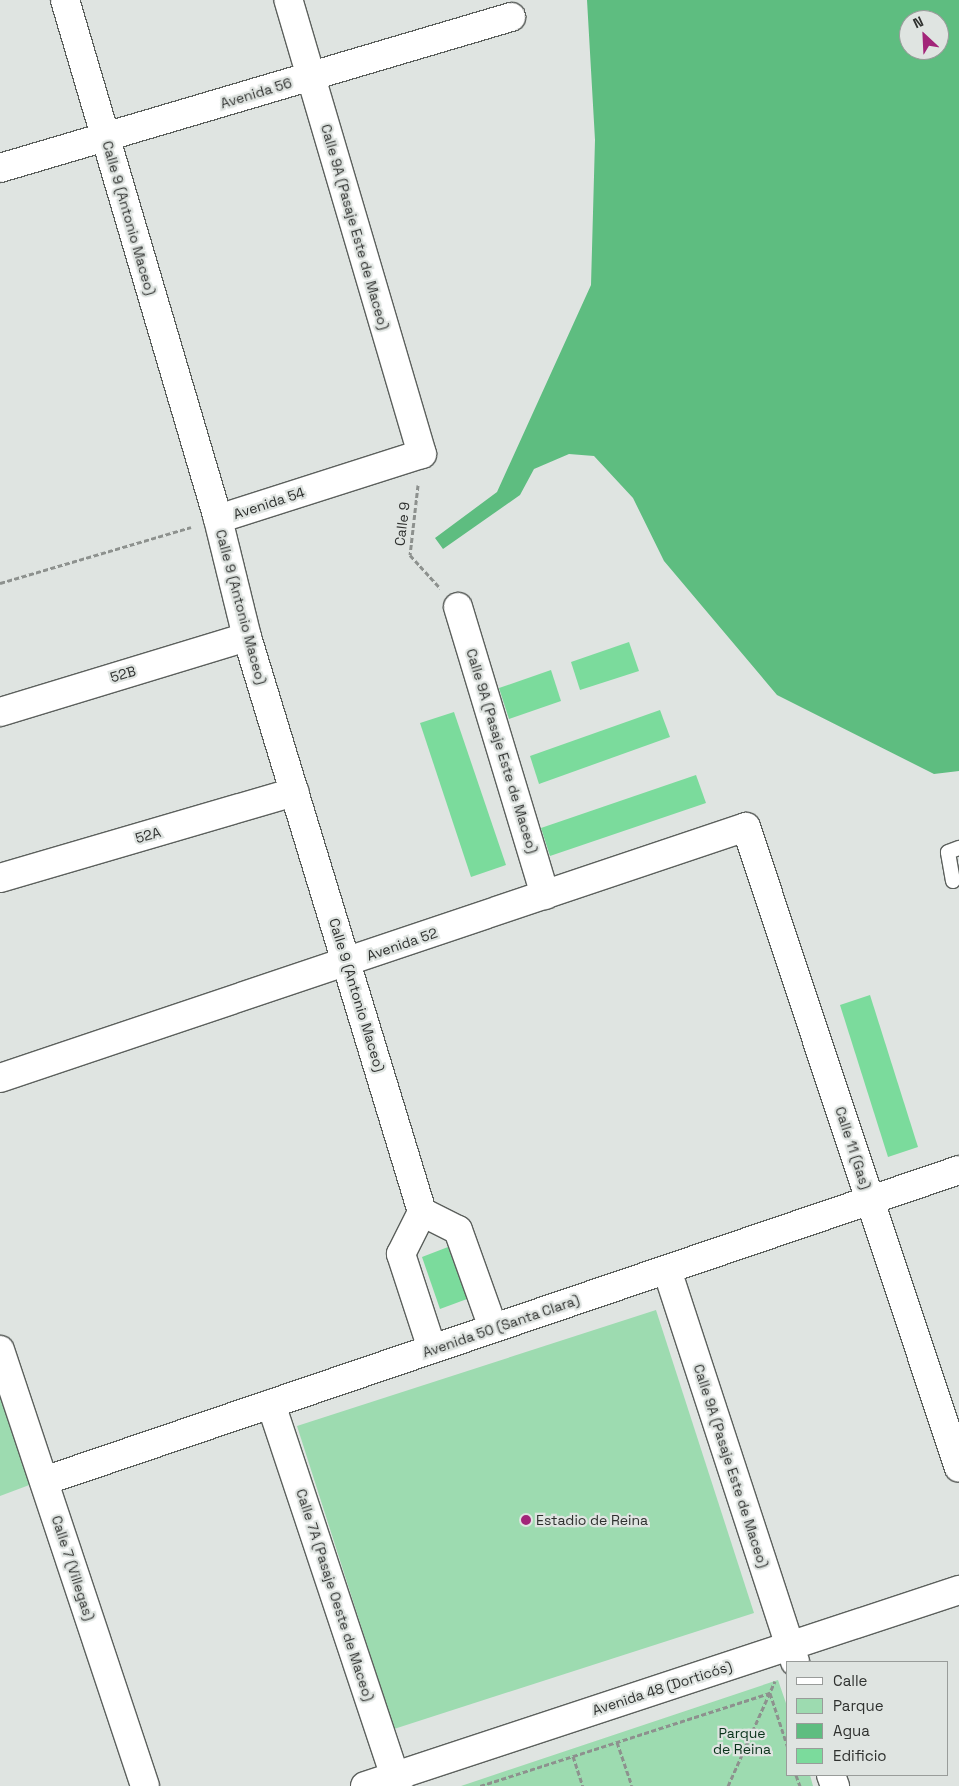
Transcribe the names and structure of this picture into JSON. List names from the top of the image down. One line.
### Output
{"streets":{"street":["Avenida 56","Calle 9 (Antonio Maceo)","Calle 9A (Pasaje Este de Maceo)","Avenida 54","52B","52A","Avenida 52","Calle 11 (Gas)","Avenida 50 (Santa Clara)","Calle 7 (Villegas)","Calle 7A (Pasaje Oeste de Maceo)","Avenida 48 (Dorticós)"],"path":["Calle 9"]},"crossings":[["Avenida 56","Calle 9 (Antonio Maceo)"],["Avenida 56","Calle 9A (Pasaje Este de Maceo)"],["Calle 9 (Antonio Maceo)","Avenida 54"],["Calle 9 (Antonio Maceo)","52B"],["Calle 9 (Antonio Maceo)","52A"],["Calle 9 (Antonio Maceo)","Avenida 52"],["Calle 9A (Pasaje Este de Maceo)","Avenida 54"],["Calle 9A (Pasaje Este de Maceo)","Calle 9"],["Calle 9A (Pasaje Este de Maceo)","Avenida 52"],["Calle 9A (Pasaje Este de Maceo)","Avenida 50 (Santa Clara)"],["Calle 9A (Pasaje Este de Maceo)","Avenida 48 (Dorticós)"],["Avenida 54","Calle 9"],["Avenida 52","Calle 11 (Gas)"],["Calle 11 (Gas)","Avenida 50 (Santa Clara)"],["Avenida 50 (Santa Clara)","Calle 7 (Villegas)"],["Avenida 50 (Santa Clara)","Calle 7A (Pasaje Oeste de Maceo)"],["Calle 7A (Pasaje Oeste de Maceo)","Avenida 48 (Dorticós)"]],"parks":["Parque de Reina"],"places":["Estadio de Reina"],"legend":["Calle","Parque","Agua","Edificio"],"north":"top left"}
